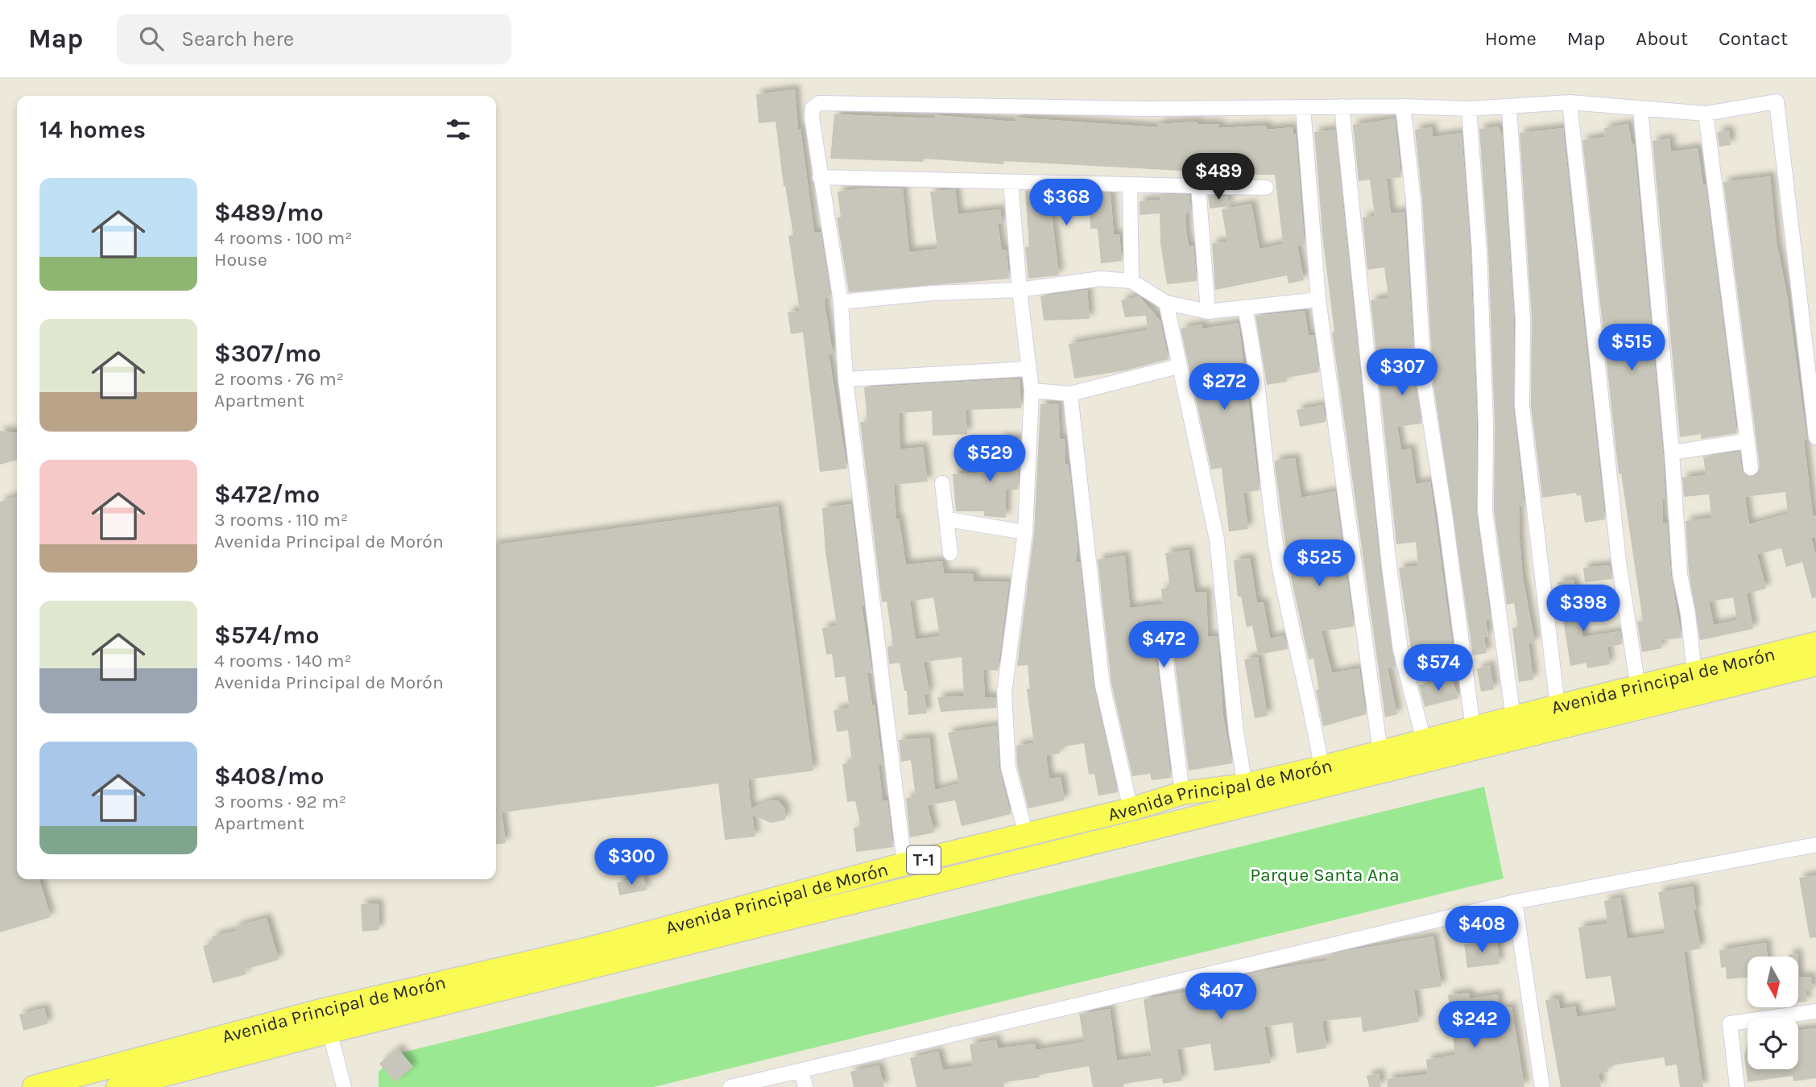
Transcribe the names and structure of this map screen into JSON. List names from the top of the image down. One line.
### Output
{"streets":{"main road":["Avenida Principal de Morón","T-1"]},"parks":["Parque Santa Ana"],"north":"bottom","page":{"header":"Map","search":"Search here","nav":["Home","Map","About","Contact"],"heading":"14 homes","price":["$489","$368","$515","$307","$272","$529","$525","$398","$472","$574","$300","$408","$407","$242"],"list":[{"name":"$489/mo","note":"4 rooms · 100 m² · House"},{"name":"$307/mo","note":"2 rooms · 76 m² · Apartment"},{"name":"$472/mo","note":"3 rooms · 110 m² · Avenida Principal de Morón"},{"name":"$574/mo","note":"4 rooms · 140 m² · Avenida Principal de Morón"},{"name":"$408/mo","note":"3 rooms · 92 m² · Apartment"}]}}
